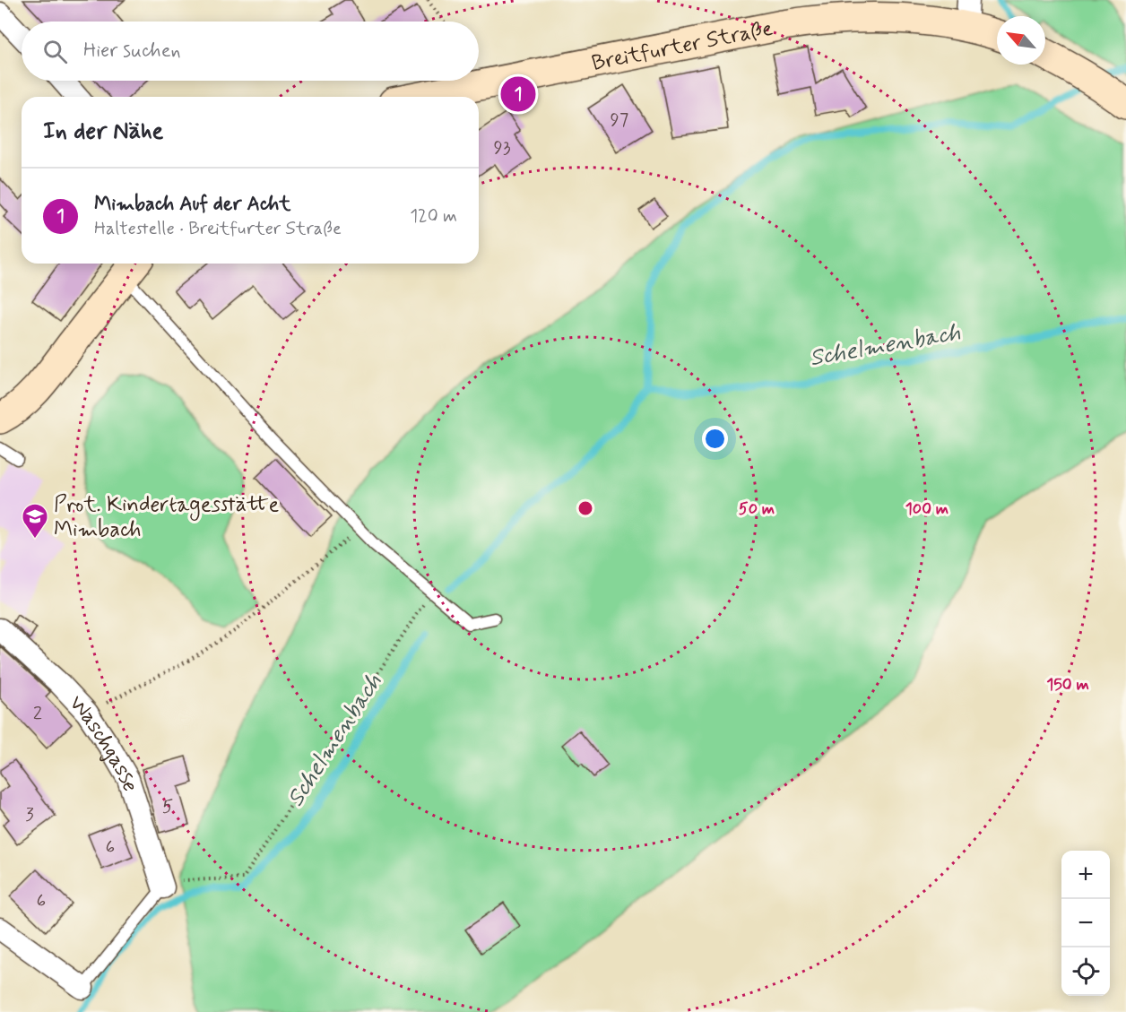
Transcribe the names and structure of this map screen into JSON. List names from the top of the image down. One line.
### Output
{"streets":{"main road":["Breitfurter Straße"],"street":["Waschgasse"]},"water":["Schelmenbach"],"places":{"school or university":["Prot. Kindertagesstätte Mimbach"]},"house_numbers":["97","93","2","5","3","6","6"],"north":"top left","page":{"search":"Hier suchen","pins":"1","heading":"In der Nähe","list":[{"mark":"1","name":"Mimbach Auf der Acht","note":"Haltestelle · Breitfurter Straße","value":"120 m"}],"map_buttons":["+","−"]},"rings":["50 m","100 m","150 m"]}
